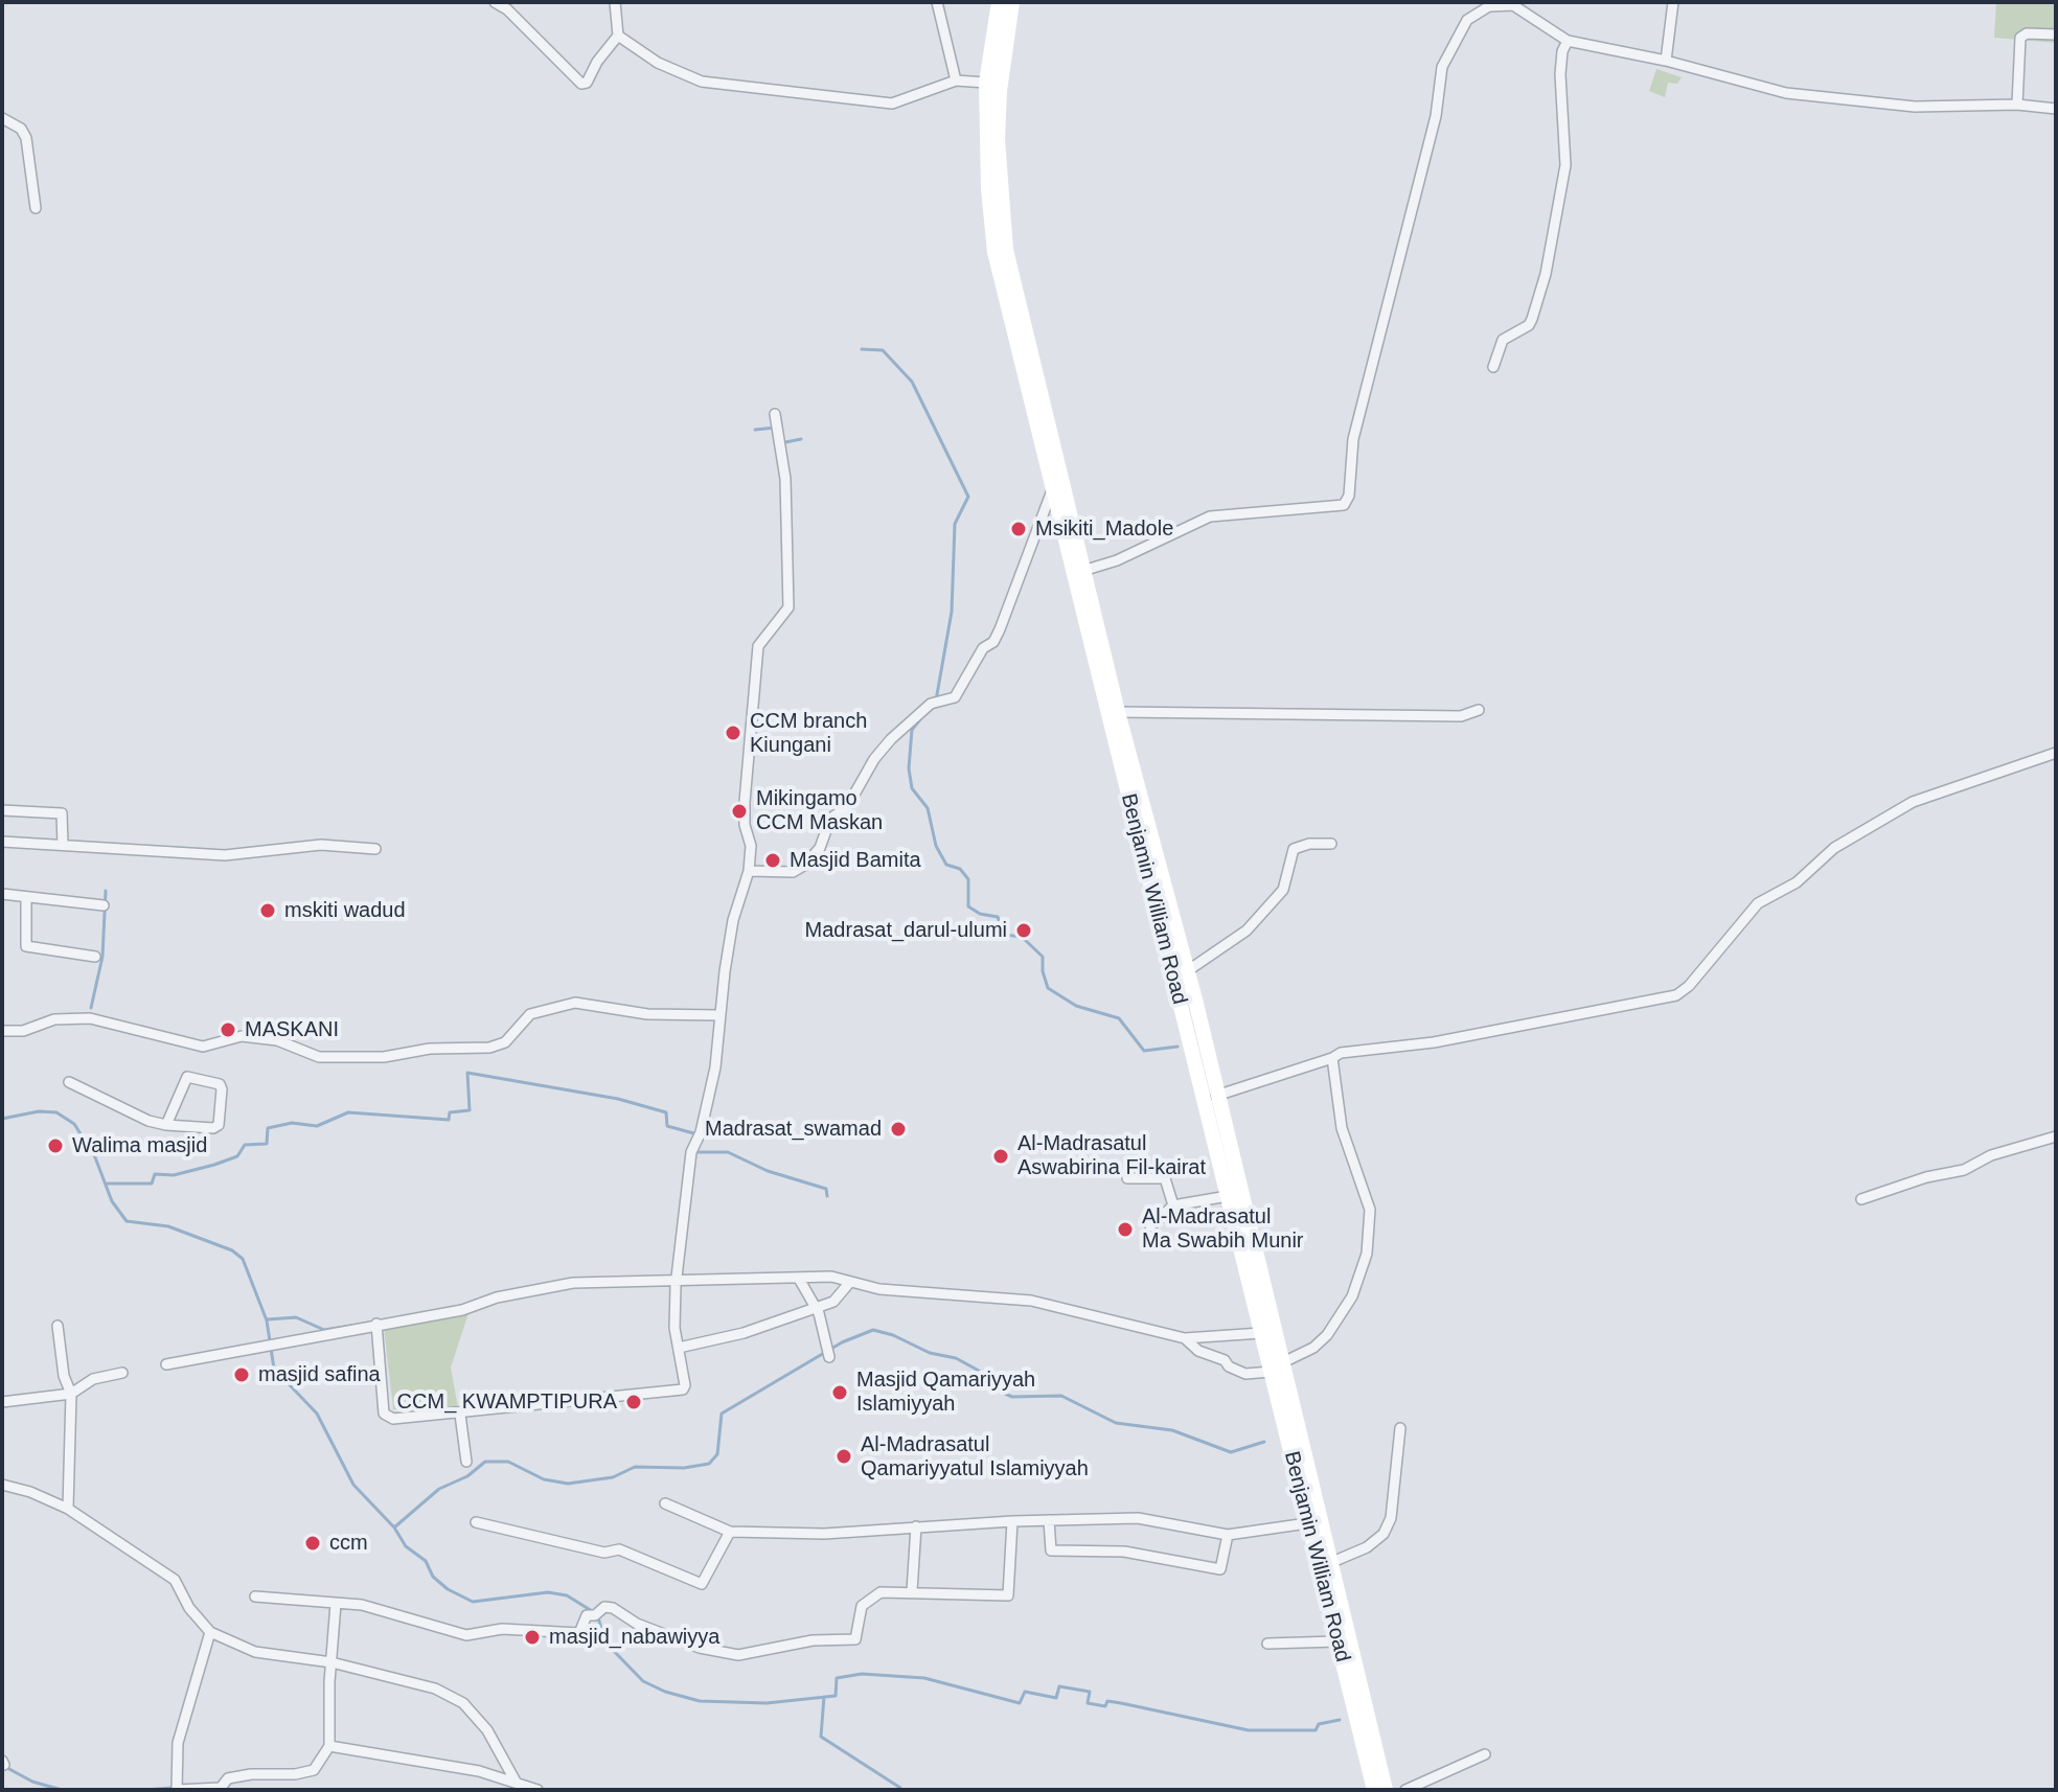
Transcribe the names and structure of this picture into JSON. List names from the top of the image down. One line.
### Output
{"streets":{"main road":["Benjamin William Road"]},"places":["Msikiti_Madole","CCM branch Kiungani","Mikingamo CCM Maskan","Masjid Bamita","mskiti wadud","Madrasat_darul-ulumi","MASKANI","Madrasat_swamad","Walima masjid","Al-Madrasatul Aswabirina Fil-kairat","Al-Madrasatul Ma Swabih Munir","masjid safina","Masjid Qamariyyah Islamiyyah","CCM_ KWAMPTIPURA","Al-Madrasatul Qamariyyatul Islamiyyah","ccm","masjid_nabawiyya"]}
